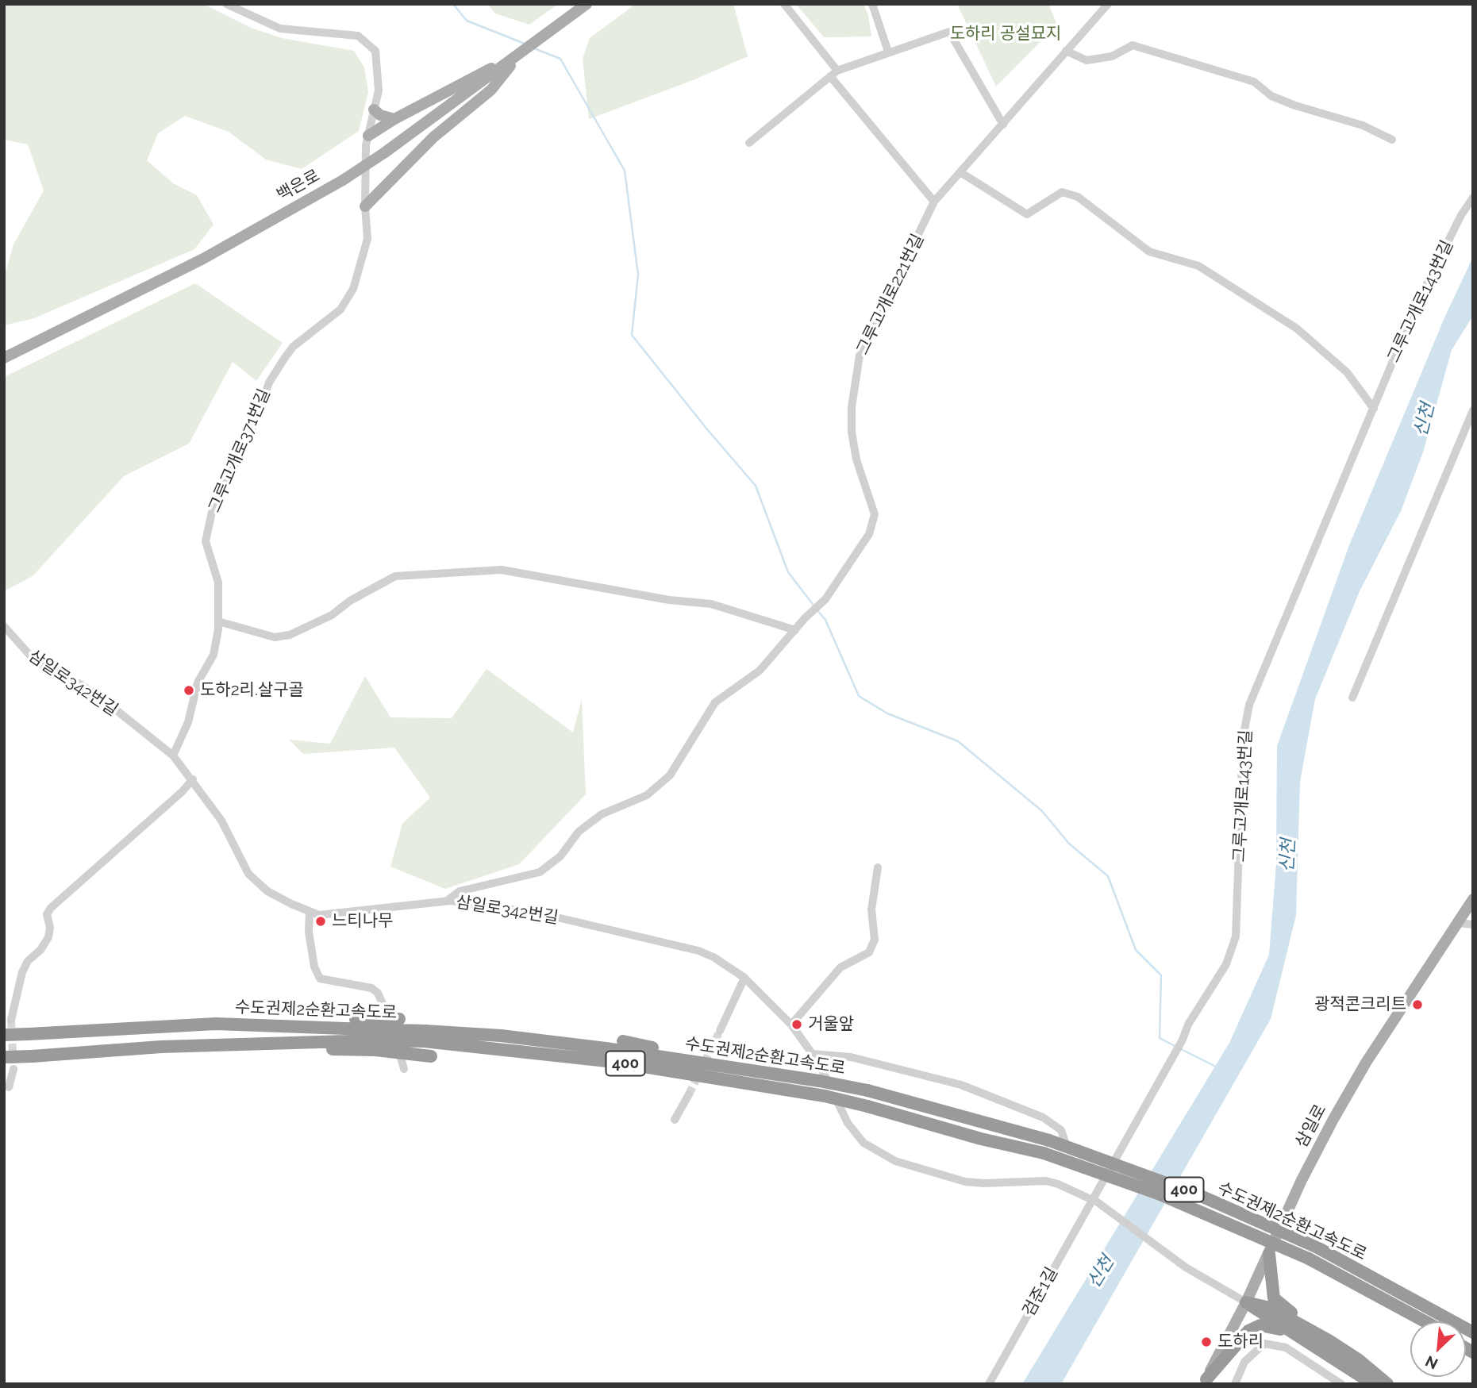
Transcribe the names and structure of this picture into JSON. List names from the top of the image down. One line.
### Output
{"streets":{"highway":["수도권제2순환고속도로","400"],"main road":["백은로","삼일로"],"street":["그루고개로221번길","그루고개로143번길","그루고개로371번길","삼일로342번길","검준1길"]},"crossings":[["그루고개로221번길","삼일로342번길"],["그루고개로143번길","검준1길"],["그루고개로371번길","삼일로342번길"],["삼일로342번길","삼일로"],["삼일로342번길","검준1길"]],"water":["신천"],"parks":["도하리 공설묘지"],"places":["도하2리.살구골","느티나무","광적콘크리트","거울앞","도하리"],"north":"bottom left"}
